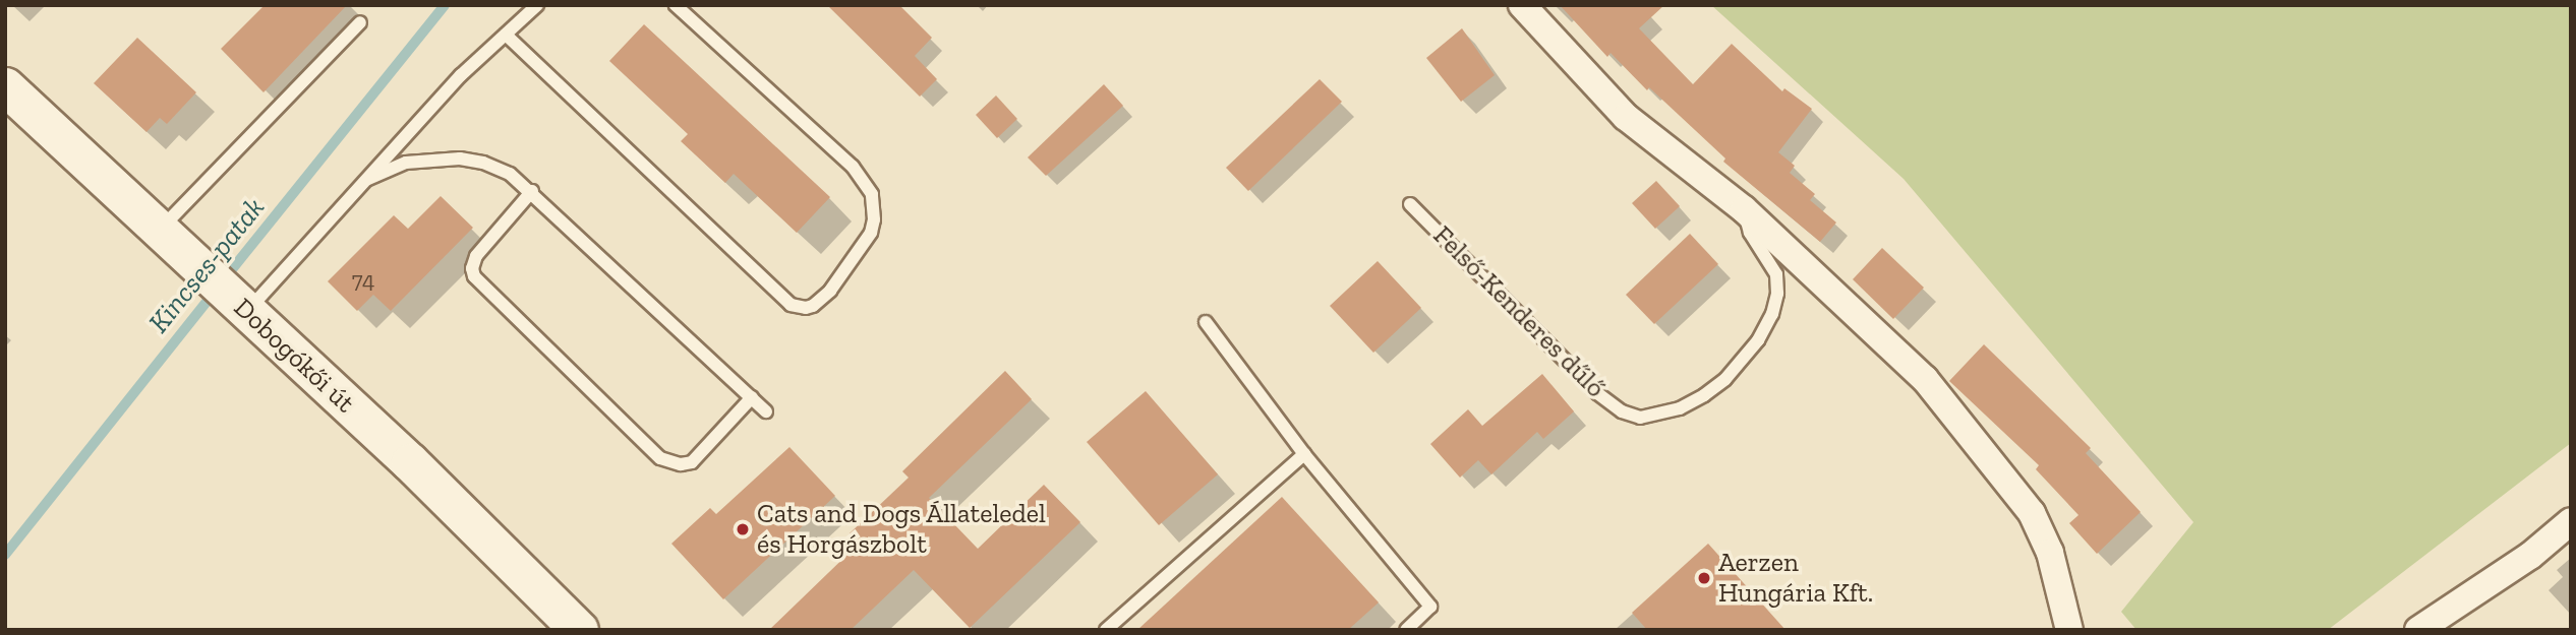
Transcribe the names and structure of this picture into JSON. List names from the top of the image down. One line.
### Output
{"streets":{"main road":["Dobogókői út"],"lane":["Felső-Kenderes dűlő"]},"water":["Kincses-patak"],"places":["Cats and Dogs Állateledel és Horgászbolt","Aerzen Hungária Kft."],"house_numbers":["74"]}
